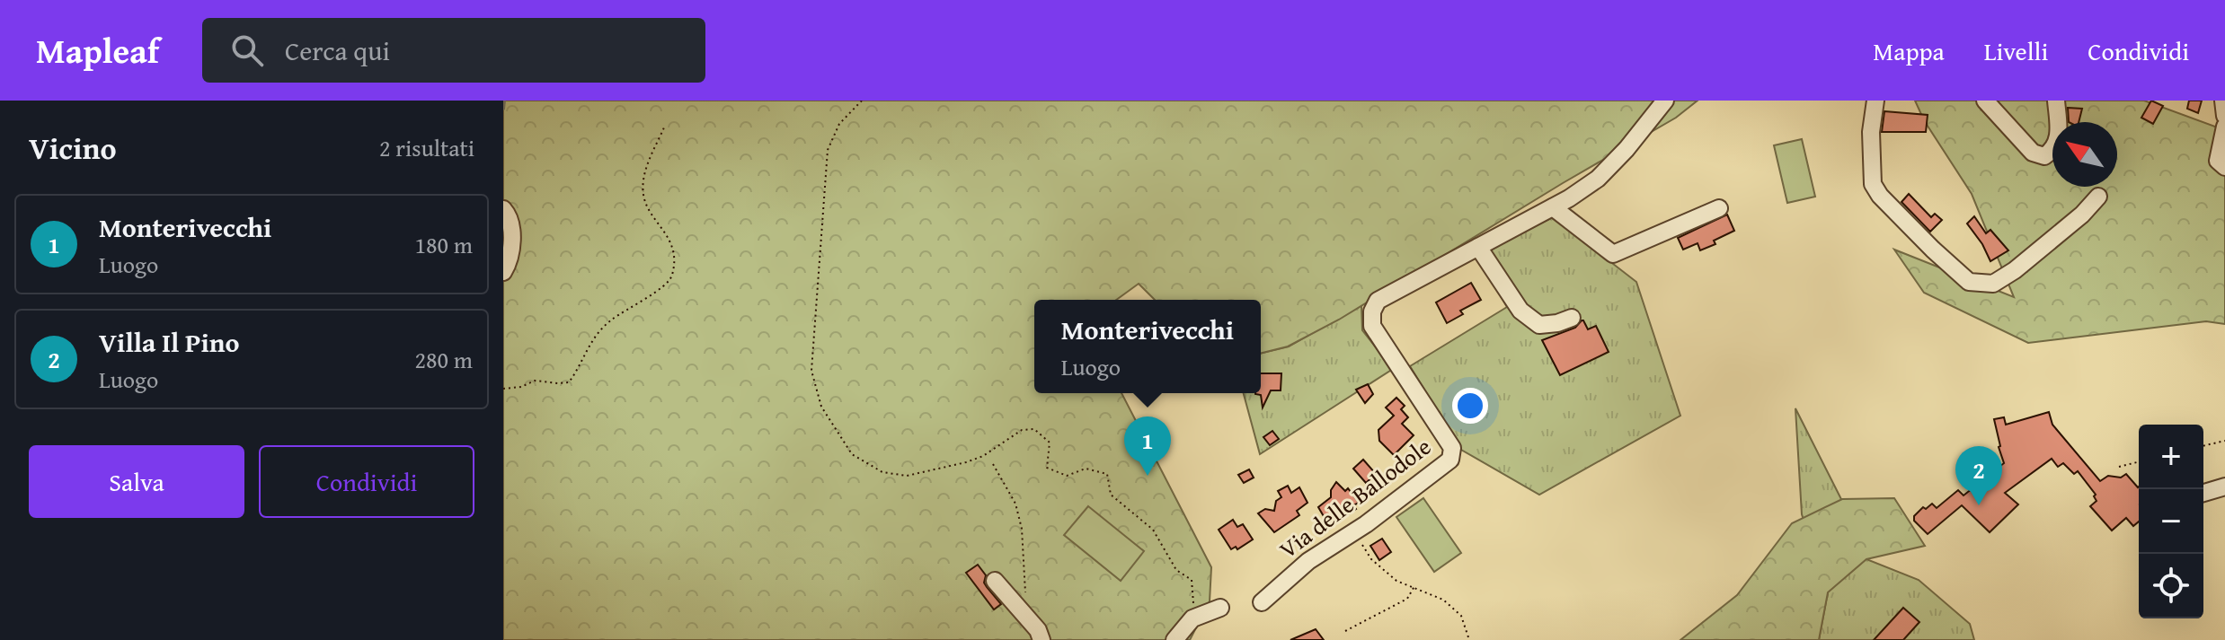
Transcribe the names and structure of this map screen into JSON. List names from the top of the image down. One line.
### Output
{"streets":{"street":["Via delle Ballodole"]},"north":"top left","page":{"header":"Mapleaf","search":"Cerca qui","nav":["Mappa","Livelli","Condividi"],"heading":["Vicino","2 risultati"],"list":[{"mark":"1","name":"Monterivecchi","note":"Luogo","value":"180 m"},{"mark":"2","name":"Villa Il Pino","note":"Luogo","value":"280 m"}],"popup":["Monterivecchi","Luogo"],"pins":["1","2"],"buttons":["Salva","Condividi"],"map_buttons":["+","−"]}}
